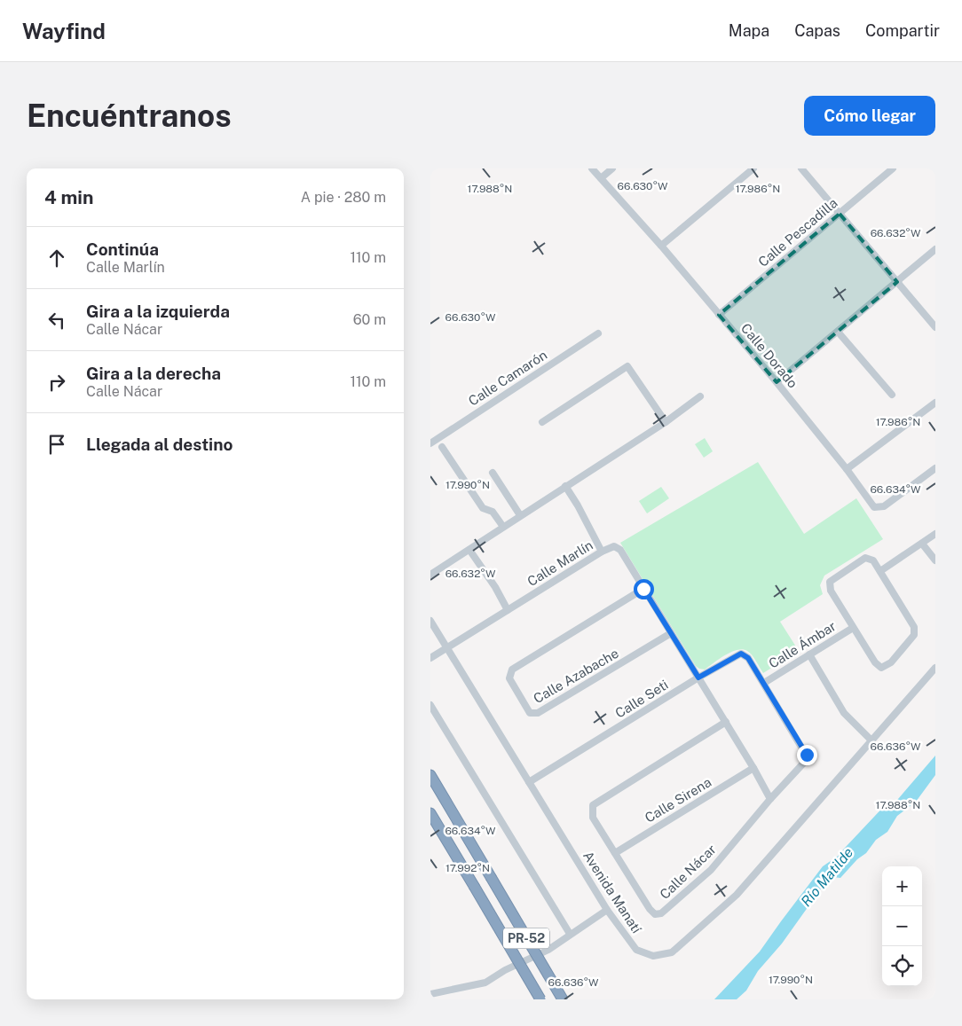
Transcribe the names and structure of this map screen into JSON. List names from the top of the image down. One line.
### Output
{"streets":{"highway":["PR-52"],"street":["Calle Pescadilla","Calle Dorado","Calle Camarón","Calle Marlín","Calle Ámbar","Calle Azabache","Calle Seti","Calle Sirena","Calle Nácar","Avenida Manatí"]},"crossings":[["Calle Pescadilla","Calle Dorado"],["Calle Marlín","Calle Azabache"],["Calle Marlín","Calle Seti"],["Calle Marlín","Calle Sirena"],["Calle Marlín","Calle Nácar"],["Calle Marlín","Avenida Manatí"],["Calle Ámbar","Calle Nácar"],["Calle Seti","Calle Nácar"],["Calle Seti","Avenida Manatí"],["Calle Sirena","Calle Nácar"]],"water":["Río Matilde"],"page":{"header":"Wayfind","nav":["Mapa","Capas","Compartir"],"buttons":"Cómo llegar","title":"Encuéntranos","heading":["4 min","A pie · 280 m"],"list":[["Continúa","Calle Marlín","110 m"],["Gira a la izquierda","Calle Nácar","60 m"],["Gira a la derecha","Calle Nácar","110 m"],"Llegada al destino"],"map_buttons":["+","−"]},"coordinates":["66.630°W","17.988°N","17.986°N","66.632°W","17.990°N","66.634°W","66.636°W","17.992°N"]}
